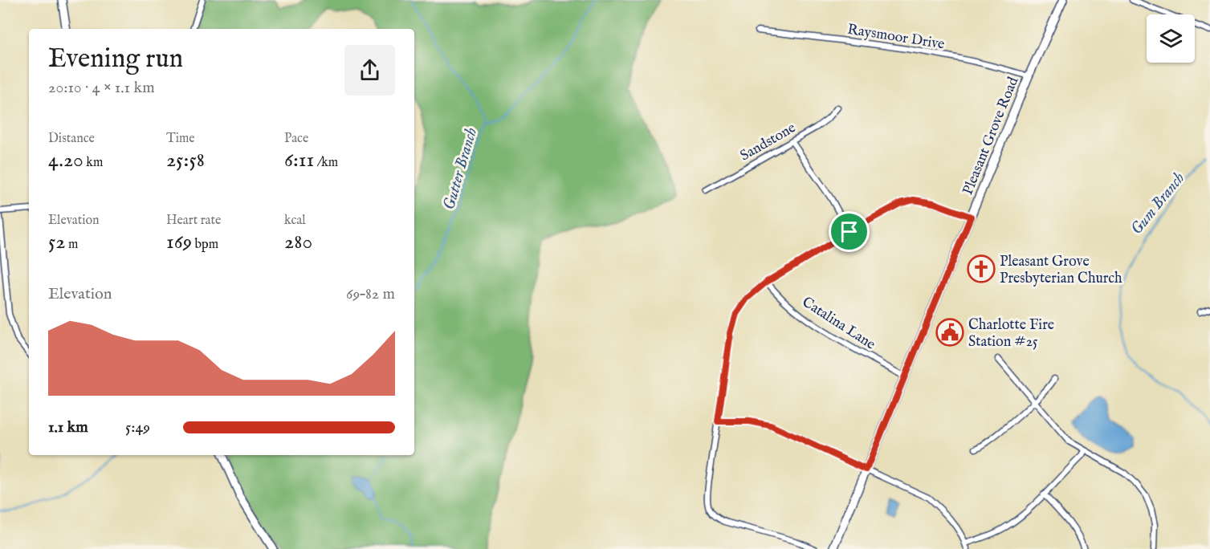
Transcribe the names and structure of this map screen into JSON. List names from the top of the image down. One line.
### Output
{"streets":{"street":["Raysmoor Drive","Pleasant Grove Road","Sandstone","Catalina Lane"]},"crossings":[["Raysmoor Drive","Pleasant Grove Road"],["Pleasant Grove Road","Catalina Lane"]],"water":["Gutter Branch","Gum Branch"],"places":{"church":["Pleasant Grove Presbyterian Church"],"public building":["Charlotte Fire Station #25"]},"page":{"heading":["Evening run","20:10 · 4 × 1.1 km"],"stats":[["Distance","4.20 km"],["Time","25:58"],["Pace","6:11 /km"],["Elevation","52 m"],["Heart rate","169 bpm"],["kcal","280"]],"chart":["Elevation","69–82 m"],"list":[{"name":"1.1 km","note":"5:49"}]}}
